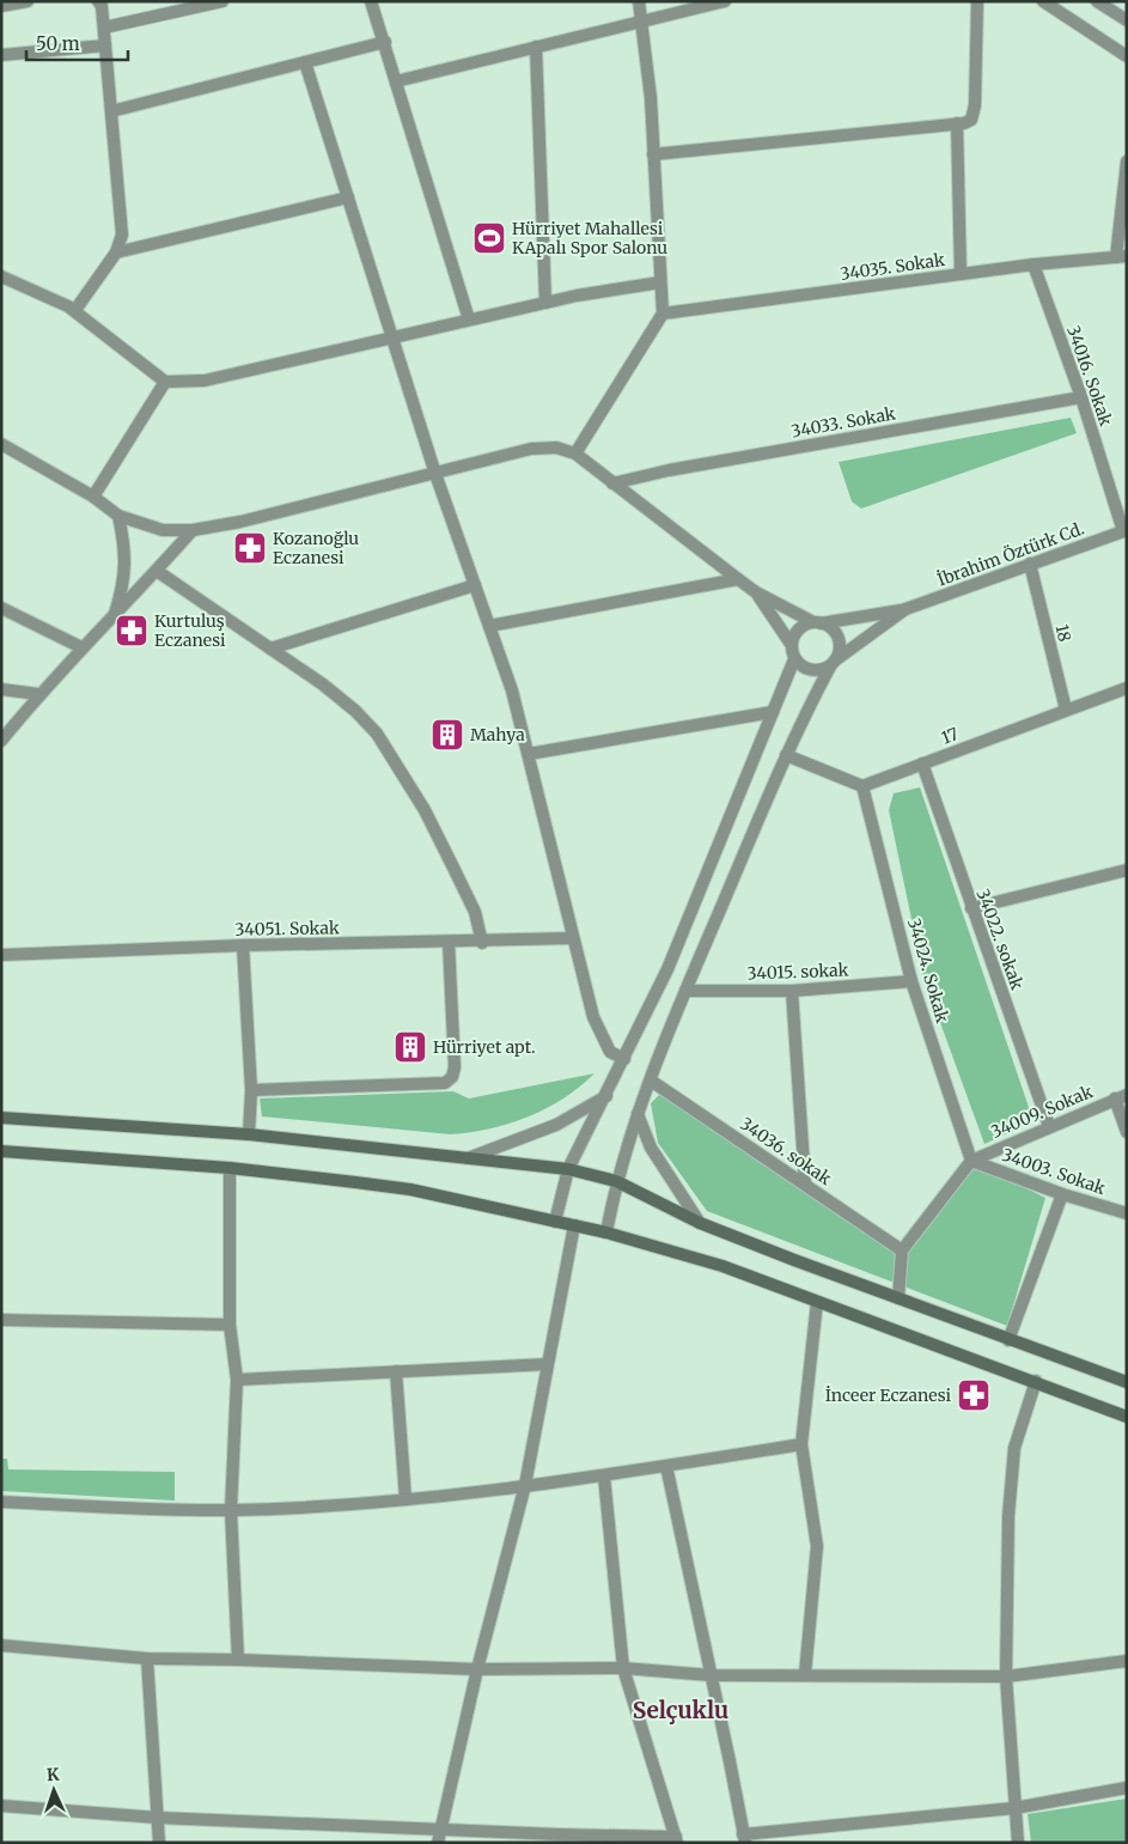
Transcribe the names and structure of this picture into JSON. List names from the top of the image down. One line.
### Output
{"streets":{"street":["34035. Sokak","34016. Sokak","34033. Sokak","İbrahim Öztürk Cd.","18","17","34051. Sokak","34022. sokak","34024. Sokak","34015. sokak","34009. Sokak","34036. sokak","34003. Sokak"]},"crossings":[["34035. Sokak","34016. Sokak"],["34016. Sokak","34033. Sokak"],["34016. Sokak","İbrahim Öztürk Cd."],["İbrahim Öztürk Cd.","18"],["18","17"],["17","34022. sokak"],["17","34024. Sokak"],["34022. sokak","34009. Sokak"],["34024. Sokak","34015. sokak"],["34024. Sokak","34009. Sokak"],["34024. Sokak","34003. Sokak"],["34009. Sokak","34003. Sokak"]],"districts":["Selçuklu"],"places":{"sports":["Hürriyet Mahallesi KApalı Spor Salonu"],"pharmacy":["Kozanoğlu Eczanesi","Kurtuluş Eczanesi","İnceer Eczanesi"],"building":["Mahya","Hürriyet apt."]},"scale_bar":"50 m","north":"top"}
